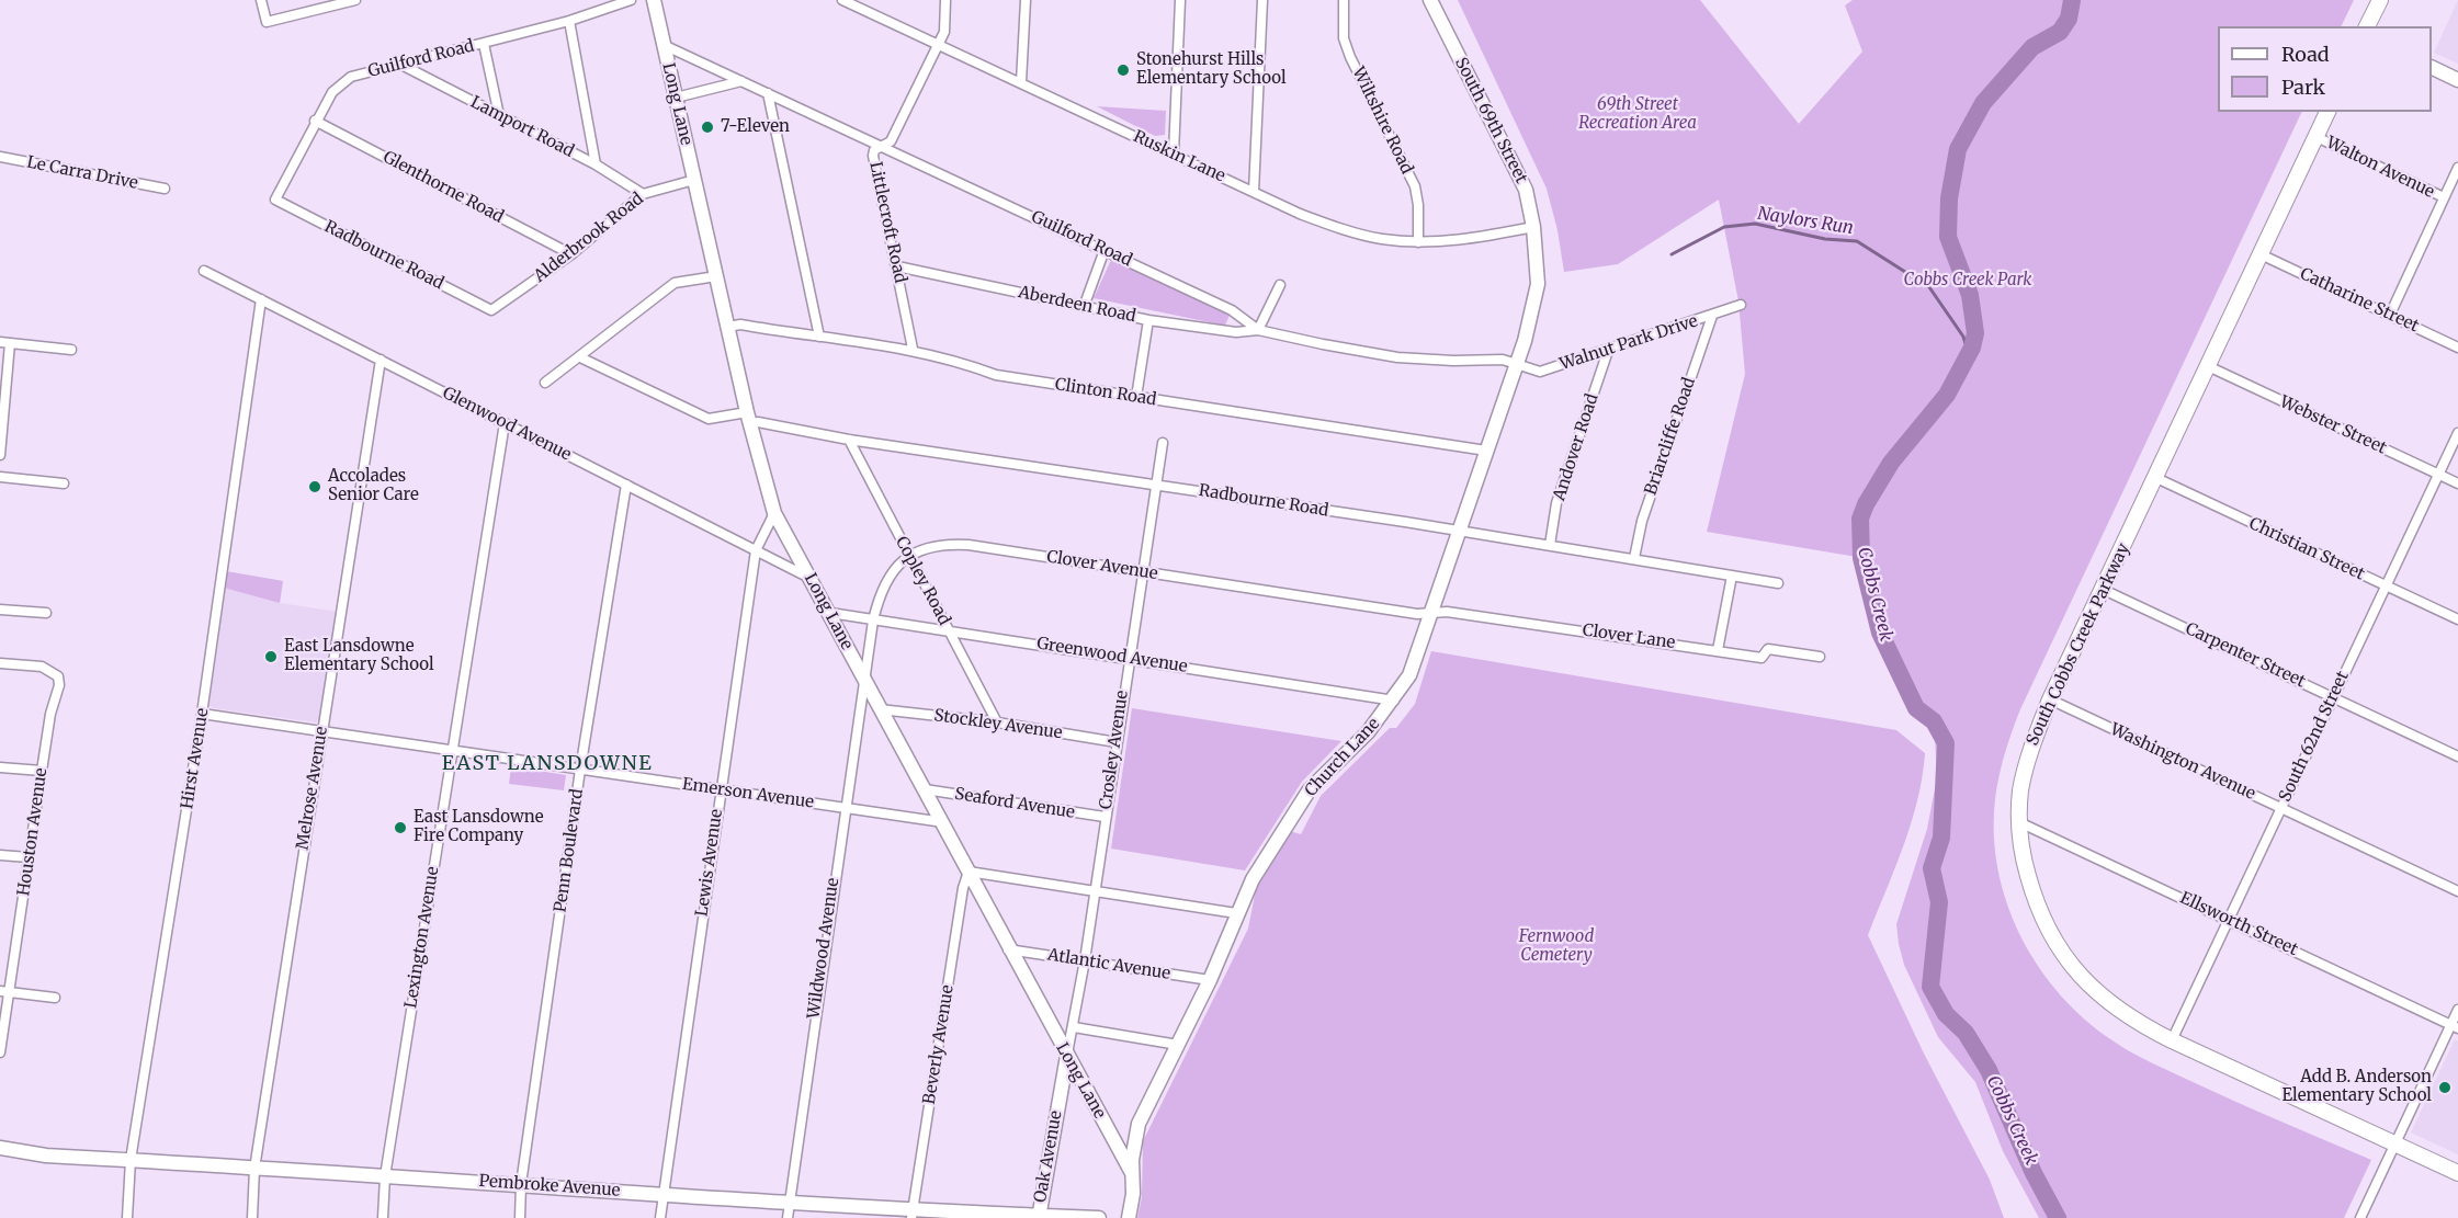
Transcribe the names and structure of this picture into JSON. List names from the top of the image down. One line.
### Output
{"streets":{"main road":["South Cobbs Creek Parkway"],"street":["Guilford Road","Long Lane","Wiltshire Road","South 69th Street","Lamport Road","Ruskin Lane","Walton Avenue","Le Carra Drive","Glenthorne Road","Littlecroft Road","Alderbrook Road","Radbourne Road","Catharine Street","Aberdeen Road","Walnut Park Drive","Clinton Road","Glenwood Avenue","Webster Street","Briarcliffe Road","Andover Road","Christian Street","Clover Avenue","Copley Road","Clover Lane","Greenwood Avenue","Carpenter Street","Stockley Avenue","South 62nd Street","Crosley Avenue","Church Lane","Hirst Avenue","Washington Avenue","Melrose Avenue","Emerson Avenue","Seaford Avenue","Houston Avenue","Penn Boulevard","Lewis Avenue","Ellsworth Street","Lexington Avenue","Wildwood Avenue","Atlantic Avenue","Beverly Avenue","Oak Avenue","Pembroke Avenue"]},"crossings":[["Guilford Road","Long Lane"],["Guilford Road","South 69th Street"],["Guilford Road","Lamport Road"],["Guilford Road","Glenthorne Road"],["Guilford Road","Littlecroft Road"],["Guilford Road","Radbourne Road"],["Guilford Road","Aberdeen Road"],["Guilford Road","Walnut Park Drive"],["Guilford Road","Church Lane"],["Long Lane","Alderbrook Road"],["Long Lane","Radbourne Road"],["Long Lane","Clinton Road"],["Long Lane","Glenwood Avenue"],["Long Lane","Greenwood Avenue"],["Long Lane","Stockley Avenue"],["Long Lane","Crosley Avenue"],["Long Lane","Church Lane"],["Long Lane","Emerson Avenue"],["Long Lane","Seaford Avenue"],["Long Lane","Lewis Avenue"],["Long Lane","Wildwood Avenue"],["Long Lane","Atlantic Avenue"],["Long Lane","Beverly Avenue"],["Long Lane","Oak Avenue"],["Wiltshire Road","Ruskin Lane"],["South 69th Street","Ruskin Lane"],["South 69th Street","Walnut Park Drive"],["South 69th Street","Church Lane"],["Lamport Road","Alderbrook Road"],["Ruskin Lane","Littlecroft Road"],["Walton Avenue","South Cobbs Creek Parkway"],["Glenthorne Road","Alderbrook Road"],["Littlecroft Road","Aberdeen Road"],["Littlecroft Road","Clinton Road"],["Alderbrook Road","Radbourne Road"],["Radbourne Road","Briarcliffe Road"],["Radbourne Road","Andover Road"],["Radbourne Road","Copley Road"],["Radbourne Road","Crosley Avenue"],["Radbourne Road","Church Lane"],["Catharine Street","South Cobbs Creek Parkway"],["Walnut Park Drive","Briarcliffe Road"],["Walnut Park Drive","Andover Road"],["Walnut Park Drive","Church Lane"],["Clinton Road","Church Lane"],["Glenwood Avenue","Hirst Avenue"],["Glenwood Avenue","Melrose Avenue"],["Glenwood Avenue","Penn Boulevard"],["Glenwood Avenue","Lewis Avenue"],["Glenwood Avenue","Lexington Avenue"],["Webster Street","South Cobbs Creek Parkway"],["Webster Street","South 62nd Street"],["Christian Street","South Cobbs Creek Parkway"],["Christian Street","South 62nd Street"],["Clover Avenue","Copley Road"],["Clover Avenue","Clover Lane"],["Clover Avenue","Crosley Avenue"],["Clover Avenue","Church Lane"],["Copley Road","Greenwood Avenue"],["Copley Road","Stockley Avenue"],["Clover Lane","Church Lane"],["South Cobbs Creek Parkway","Carpenter Street"],["South Cobbs Creek Parkway","South 62nd Street"],["South Cobbs Creek Parkway","Washington Avenue"],["South Cobbs Creek Parkway","Ellsworth Street"],["Greenwood Avenue","Crosley Avenue"],["Greenwood Avenue","Church Lane"],["Carpenter Street","South 62nd Street"],["Stockley Avenue","Crosley Avenue"],["South 62nd Street","Washington Avenue"],["South 62nd Street","Ellsworth Street"],["Crosley Avenue","Seaford Avenue"],["Crosley Avenue","Atlantic Avenue"],["Crosley Avenue","Oak Avenue"],["Church Lane","Atlantic Avenue"],["Hirst Avenue","Emerson Avenue"],["Hirst Avenue","Pembroke Avenue"],["Melrose Avenue","Emerson Avenue"],["Melrose Avenue","Pembroke Avenue"],["Emerson Avenue","Penn Boulevard"],["Emerson Avenue","Lewis Avenue"],["Emerson Avenue","Lexington Avenue"],["Emerson Avenue","Wildwood Avenue"],["Penn Boulevard","Pembroke Avenue"],["Lewis Avenue","Pembroke Avenue"],["Lexington Avenue","Pembroke Avenue"],["Wildwood Avenue","Pembroke Avenue"],["Beverly Avenue","Pembroke Avenue"],["Oak Avenue","Pembroke Avenue"]],"districts":["EAST LANSDOWNE"],"water":["Naylors Run","Cobbs Creek"],"parks":["69th Street Recreation Area","Cobbs Creek Park","Fernwood Cemetery"],"places":["Stonehurst Hills Elementary School","7-Eleven","Accolades Senior Care","East Lansdowne Elementary School","East Lansdowne Fire Company","Add B. Anderson Elementary School"],"legend":["Road","Park"]}
